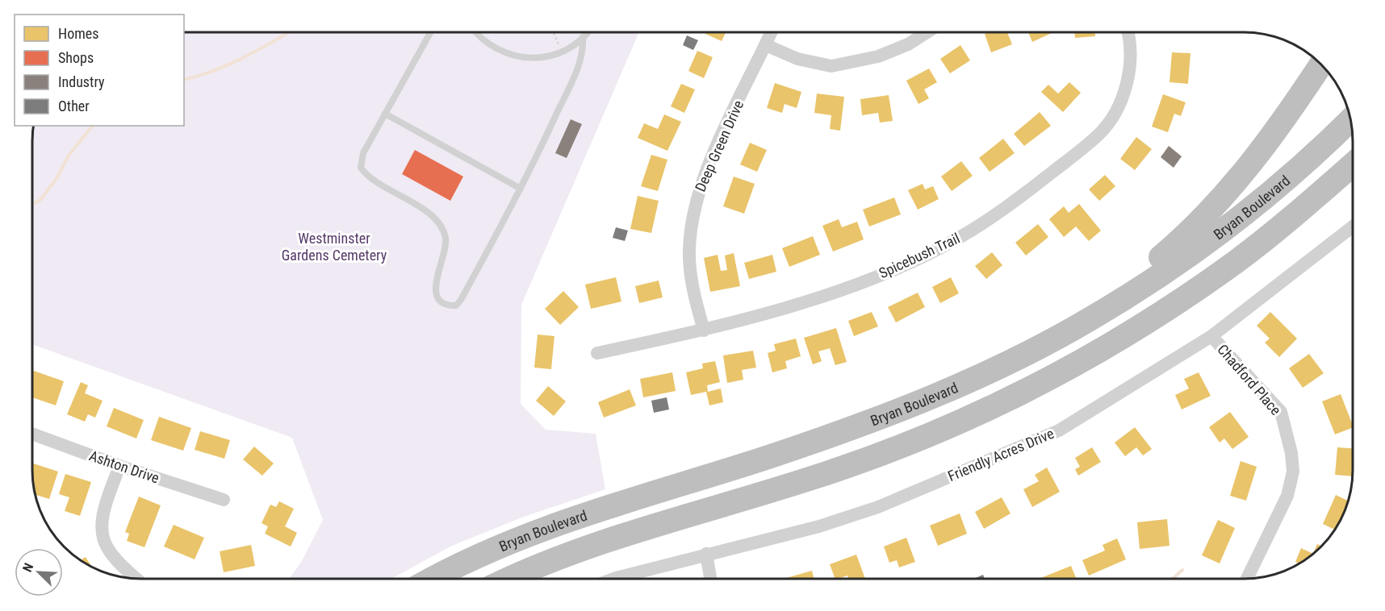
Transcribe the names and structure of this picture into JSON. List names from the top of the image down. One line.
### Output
{"streets":{"highway":["Bryan Boulevard"],"street":["Deep Green Drive","Spicebush Trail","Chadford Place","Friendly Acres Drive","Ashton Drive"]},"crossings":[["Deep Green Drive","Spicebush Trail"],["Chadford Place","Friendly Acres Drive"]],"parks":["Westminster Gardens Cemetery"],"legend":["Homes","Shops","Industry","Other"],"north":"top left"}
